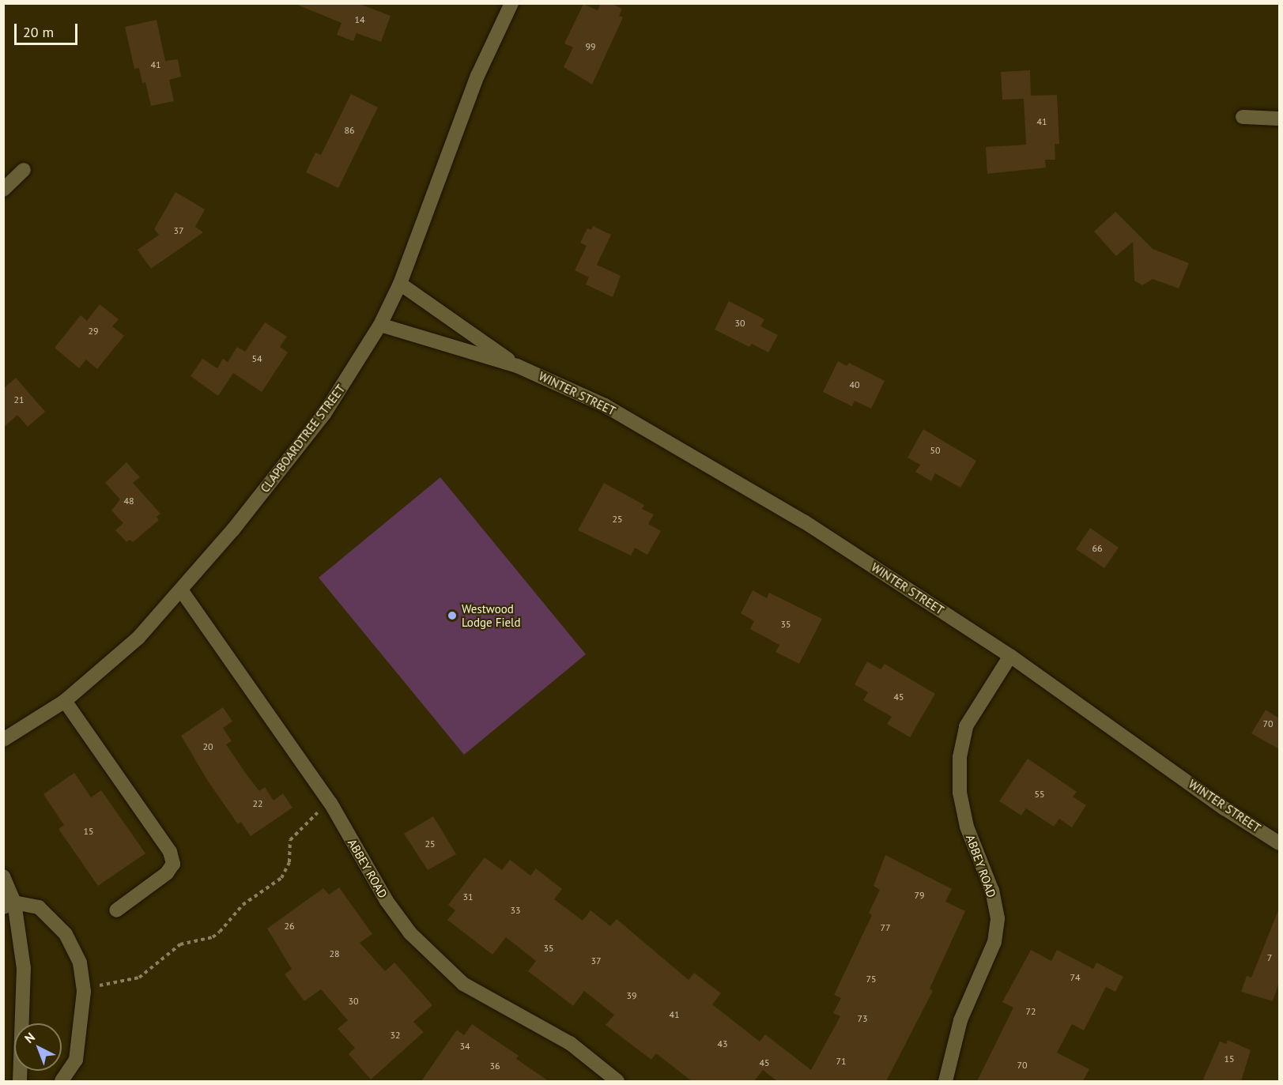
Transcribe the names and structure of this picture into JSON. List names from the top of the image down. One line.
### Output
{"streets":{"street":["WINTER STREET","CLAPBOARDTREE STREET","ABBEY ROAD"]},"crossings":[["WINTER STREET","CLAPBOARDTREE STREET"],["WINTER STREET","ABBEY ROAD"],["CLAPBOARDTREE STREET","ABBEY ROAD"]],"places":["Westwood Lodge Field"],"house_numbers":["14","99","41","41","86","37","30","29","54","40","21","50","48","25","66","35","45","70","20","55","22","15","25","79","31","33","26","77","35","28","7","37","74","75","39","30","72","41","73","32","43","34","15","71","45","70","36"],"scale_bar":"20 m","north":"top left"}
